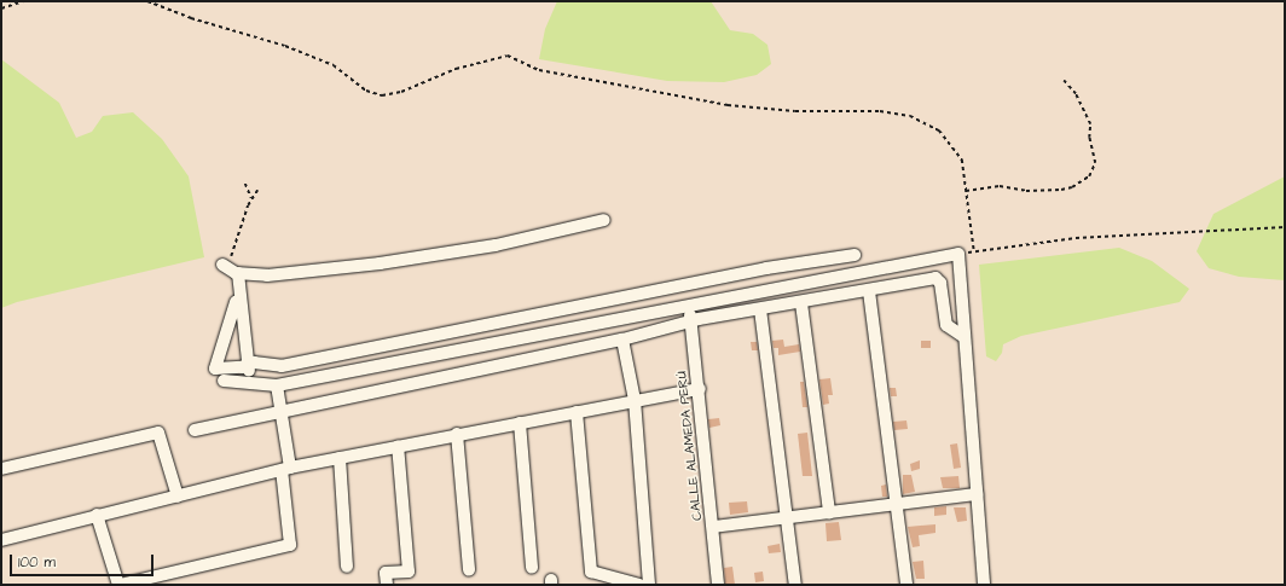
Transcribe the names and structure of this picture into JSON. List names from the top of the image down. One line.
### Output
{"streets":{"street":["CALLE ALAMEDA PERÚ"]},"scale_bar":"100 m"}
